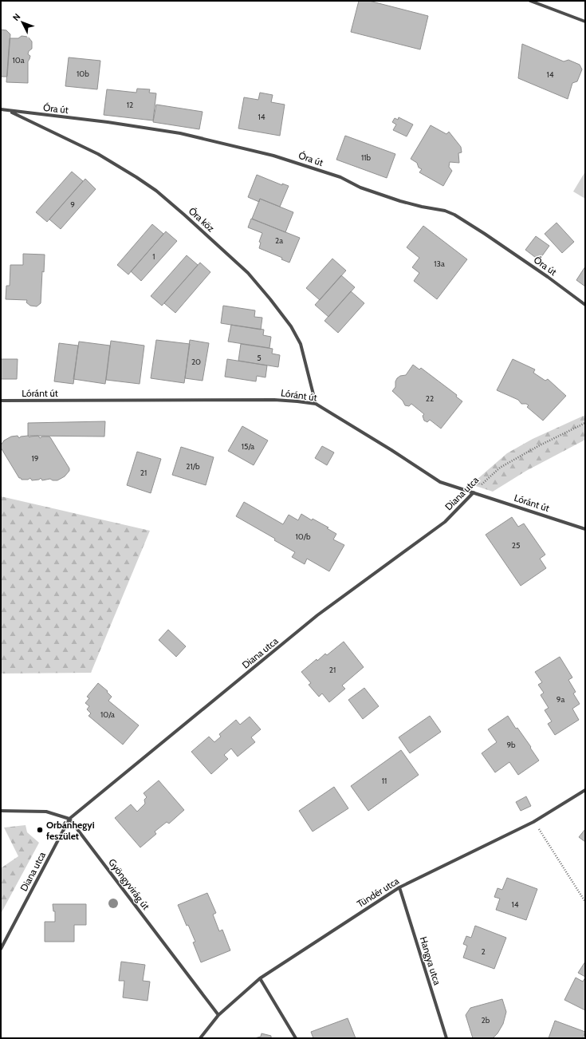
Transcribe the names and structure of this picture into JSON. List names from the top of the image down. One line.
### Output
{"streets":{"street":["Óra út","Óra köz","Lóránt út","Diana utca","Gyöngyvirág út","Tündér utca","Hangya utca"]},"crossings":[["Óra út","Óra köz"],["Óra köz","Lóránt út"],["Lóránt út","Diana utca"],["Diana utca","Gyöngyvirág út"],["Gyöngyvirág út","Tündér utca"],["Tündér utca","Hangya utca"]],"places":["Orbánhegyi feszület"],"house_numbers":["10a","10b","14","12","14","11b","9","2a","1","13a","5","20","22","15/a","19","21/b","21","10/b","25","21","9a","10/a","9b","11","14","2","2b"],"north":"top left"}
